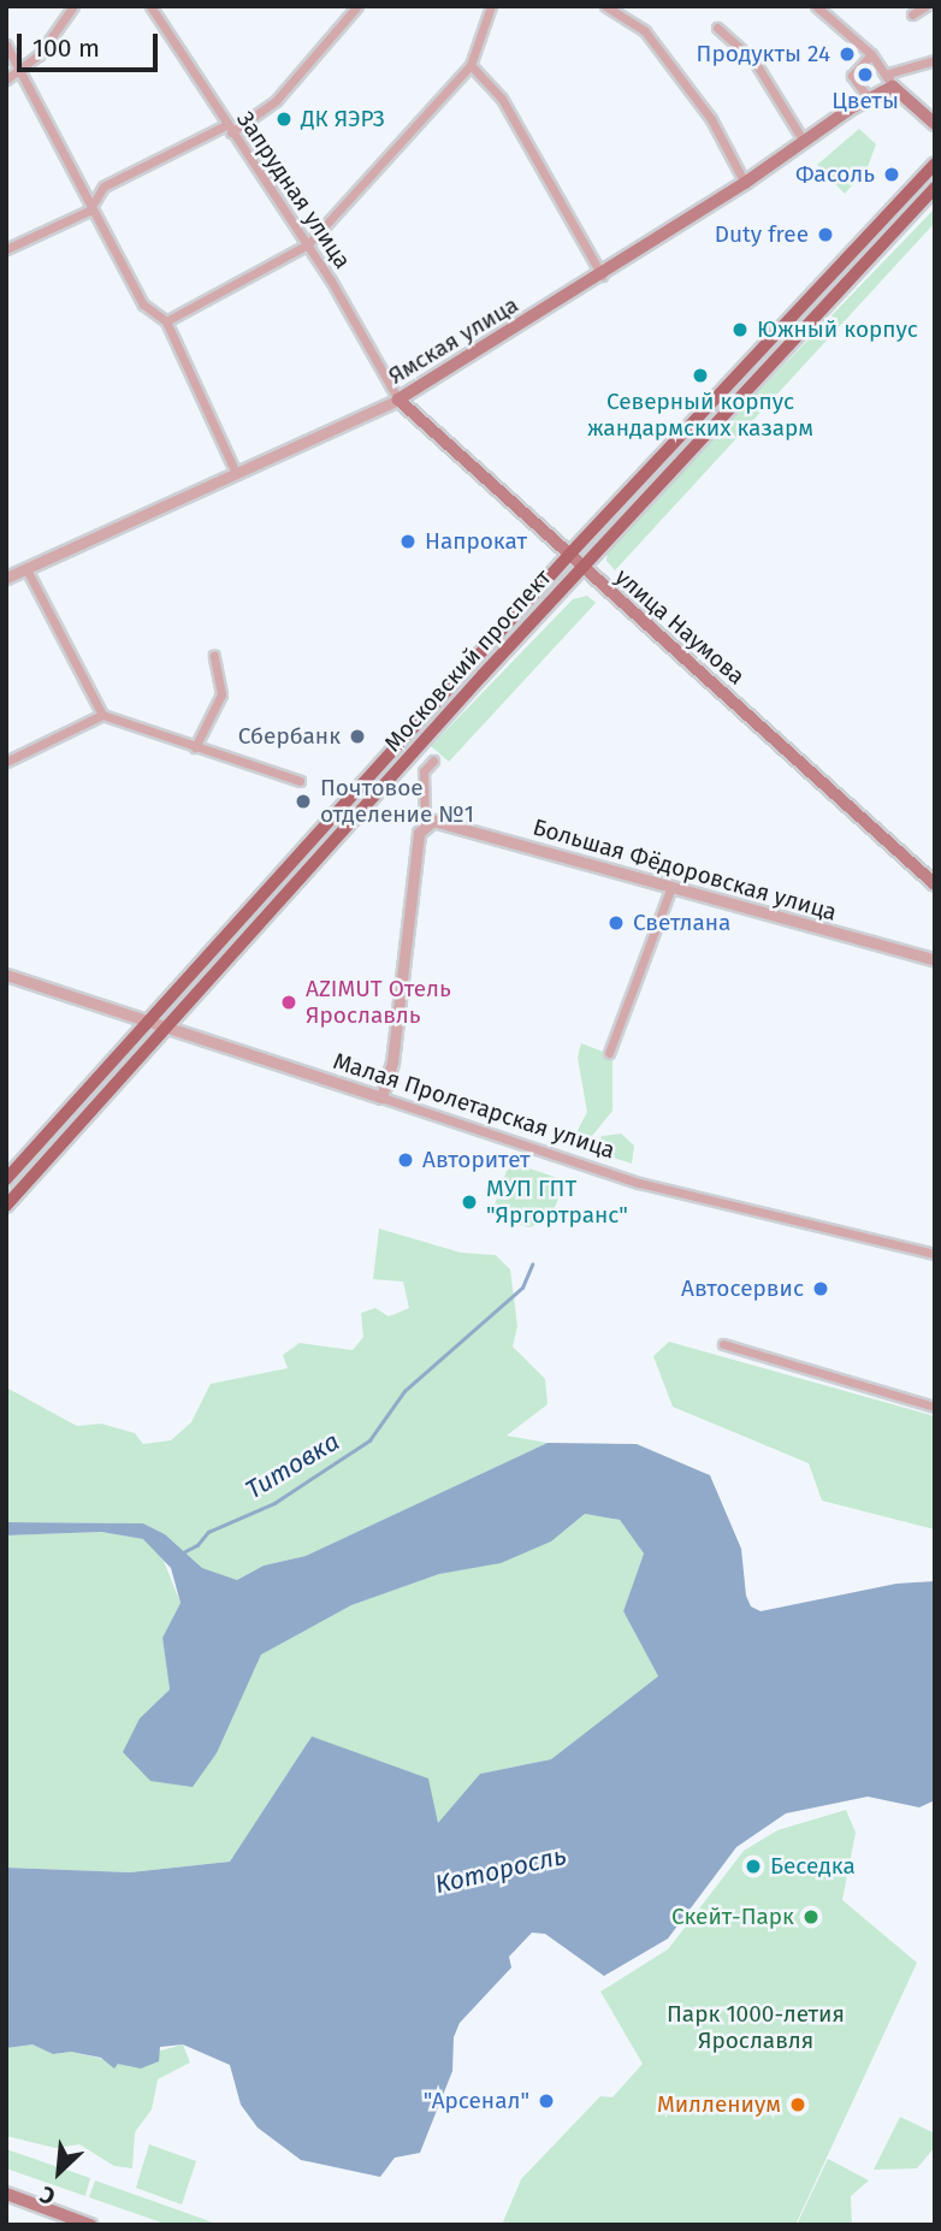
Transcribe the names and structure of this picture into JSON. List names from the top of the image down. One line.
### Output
{"streets":{"main road":["Ямская улица","улица Наумова","Московский проспект"],"street":["Запрудная улица","Большая Фёдоровская улица","Малая Пролетарская улица"]},"crossings":[["Запрудная улица","Ямская улица"],["Запрудная улица","улица Наумова"],["Ямская улица","улица Наумова"],["улица Наумова","Московский проспект"],["Московский проспект","Малая Пролетарская улица"]],"water":["Титовка","Которосль"],"parks":["Парк 1000-летия Ярославля"],"places":["Продукты 24","Цветы","ДК ЯЭРЗ","Фасоль","Duty free","Южный корпус","Северный корпус жандармских казарм","Напрокат","Сбербанк","Почтовое отделение №1","Светлана","AZIMUT Отель Ярославль","Авторитет","МУП ГПТ \"Яргортранс\"","Автосервис","Беседка","Скейт-Парк","\"Арсенал\"","Миллениум"],"scale_bar":"100 m","north":"bottom left"}
